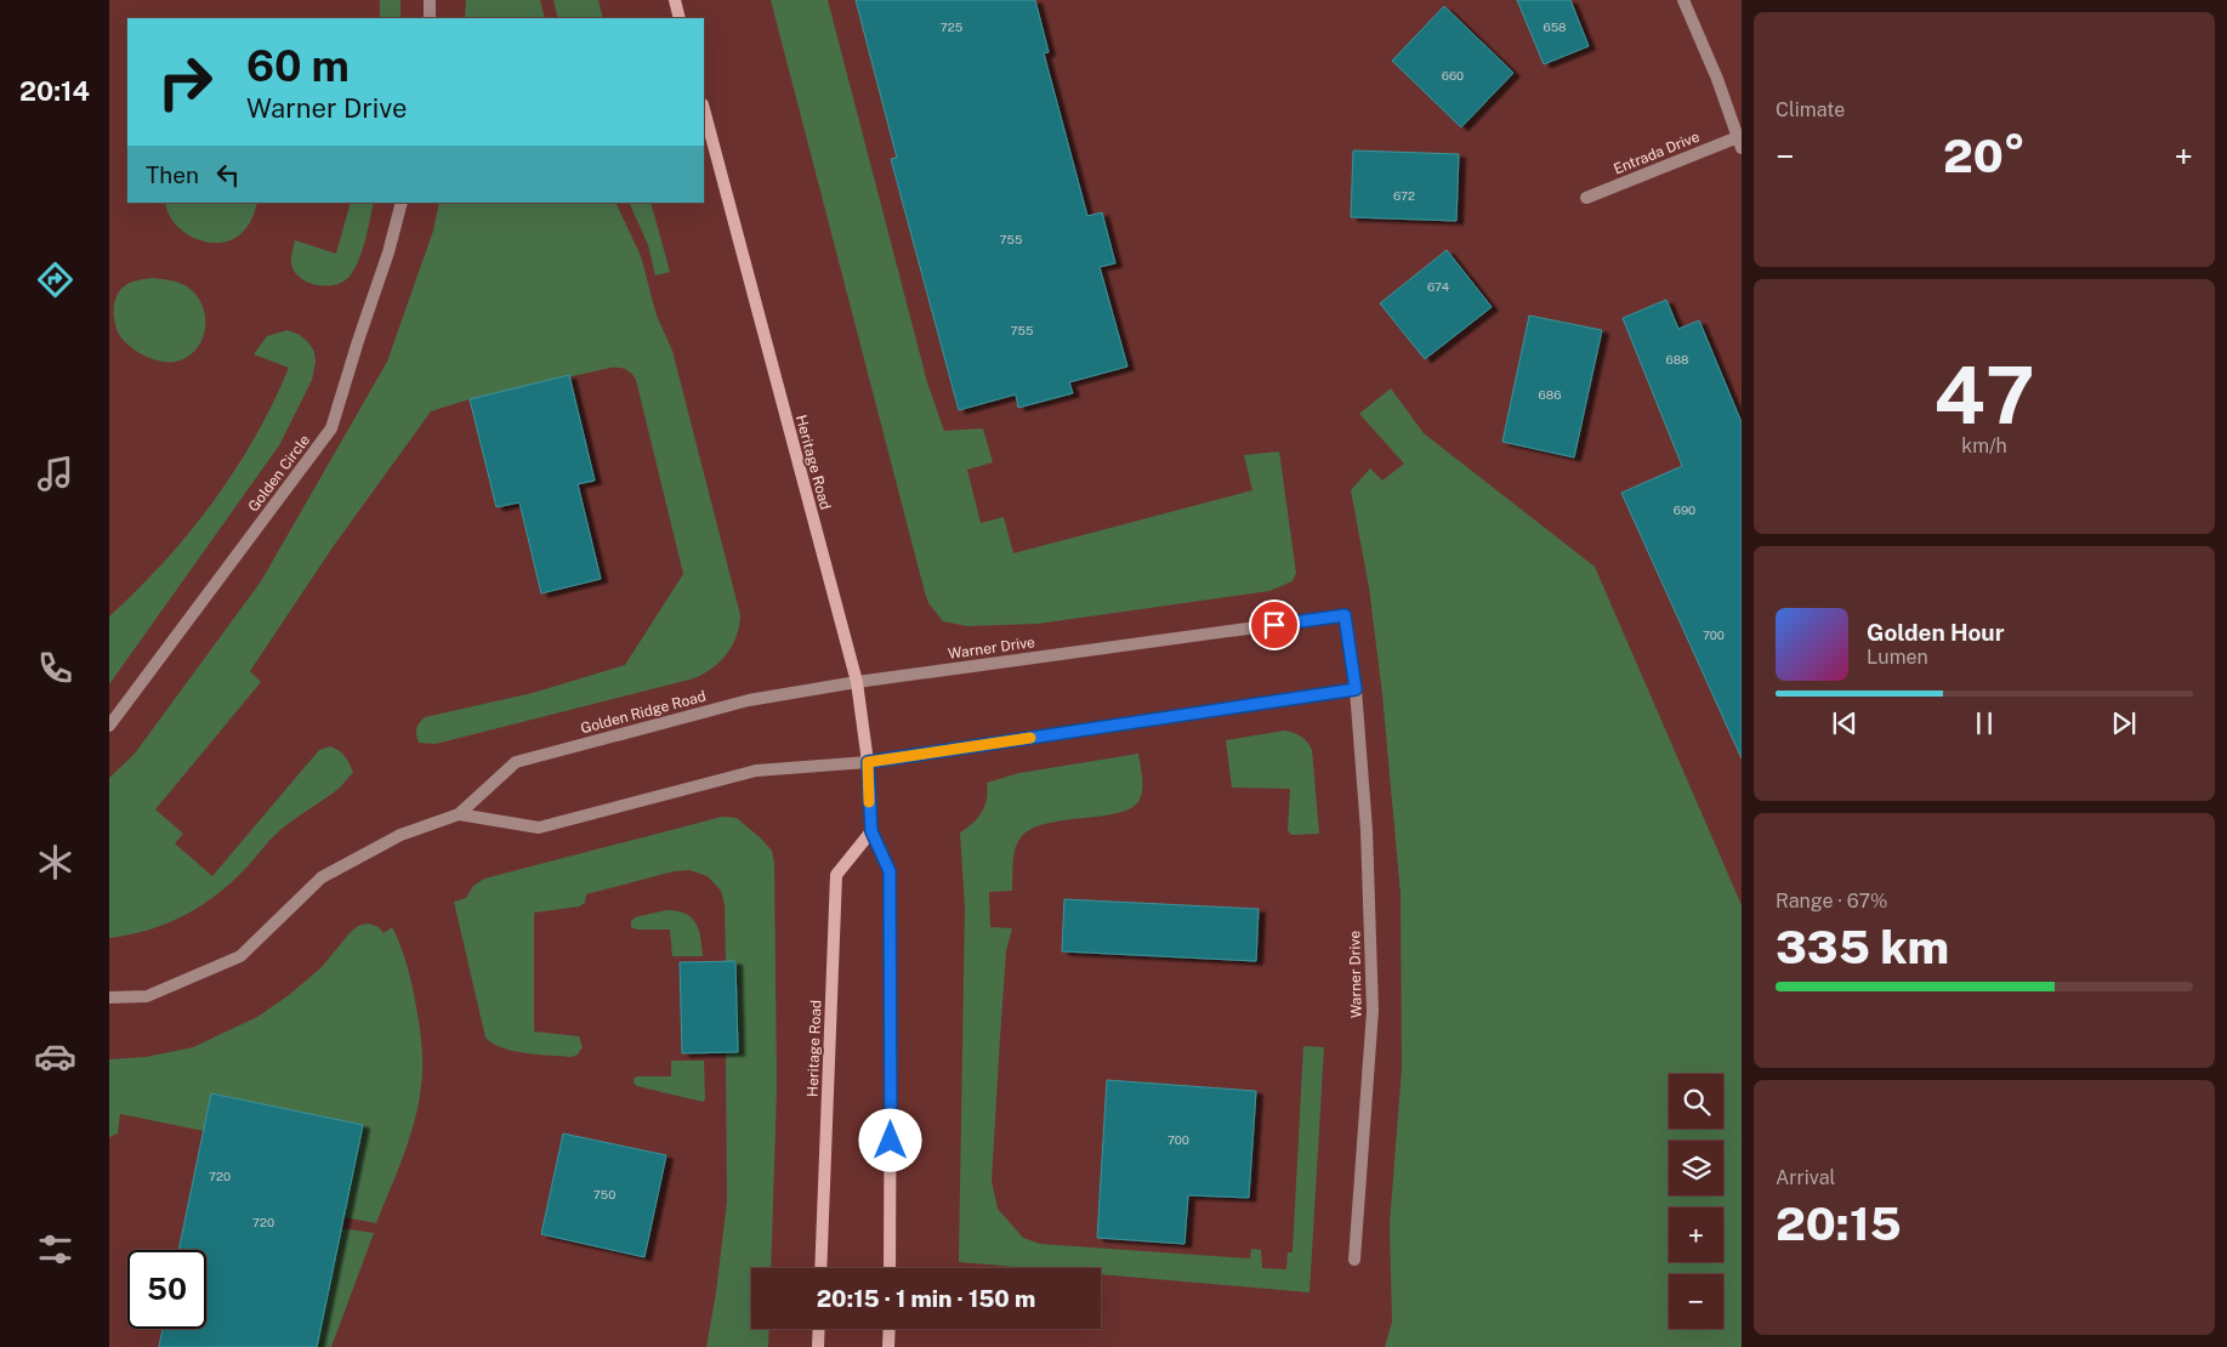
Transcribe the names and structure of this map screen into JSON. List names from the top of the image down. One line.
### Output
{"streets":{"main road":["Heritage Road"],"street":["Entrada Drive","Golden Circle","Warner Drive","Golden Ridge Road"]},"crossings":[["Heritage Road","Warner Drive"],["Heritage Road","Golden Ridge Road"],["Warner Drive","Golden Ridge Road"]],"house_numbers":["725","658","660","672","755","674","755","688","686","690","700","700","720","750","720"],"page":{"tabs":"20:14","tile":["Climate",["47","km/h"],["Range · 67%","335 km"],["Arrival","20:15"]],"turn":["60 m","Warner Drive"],"heat":["−","20°","+"],"then":"Then","song":["Golden Hour","Lumen"],"map_buttons":["+","−"],"limit":"50","trip":"20:15 · 1 min · 150 m"}}
